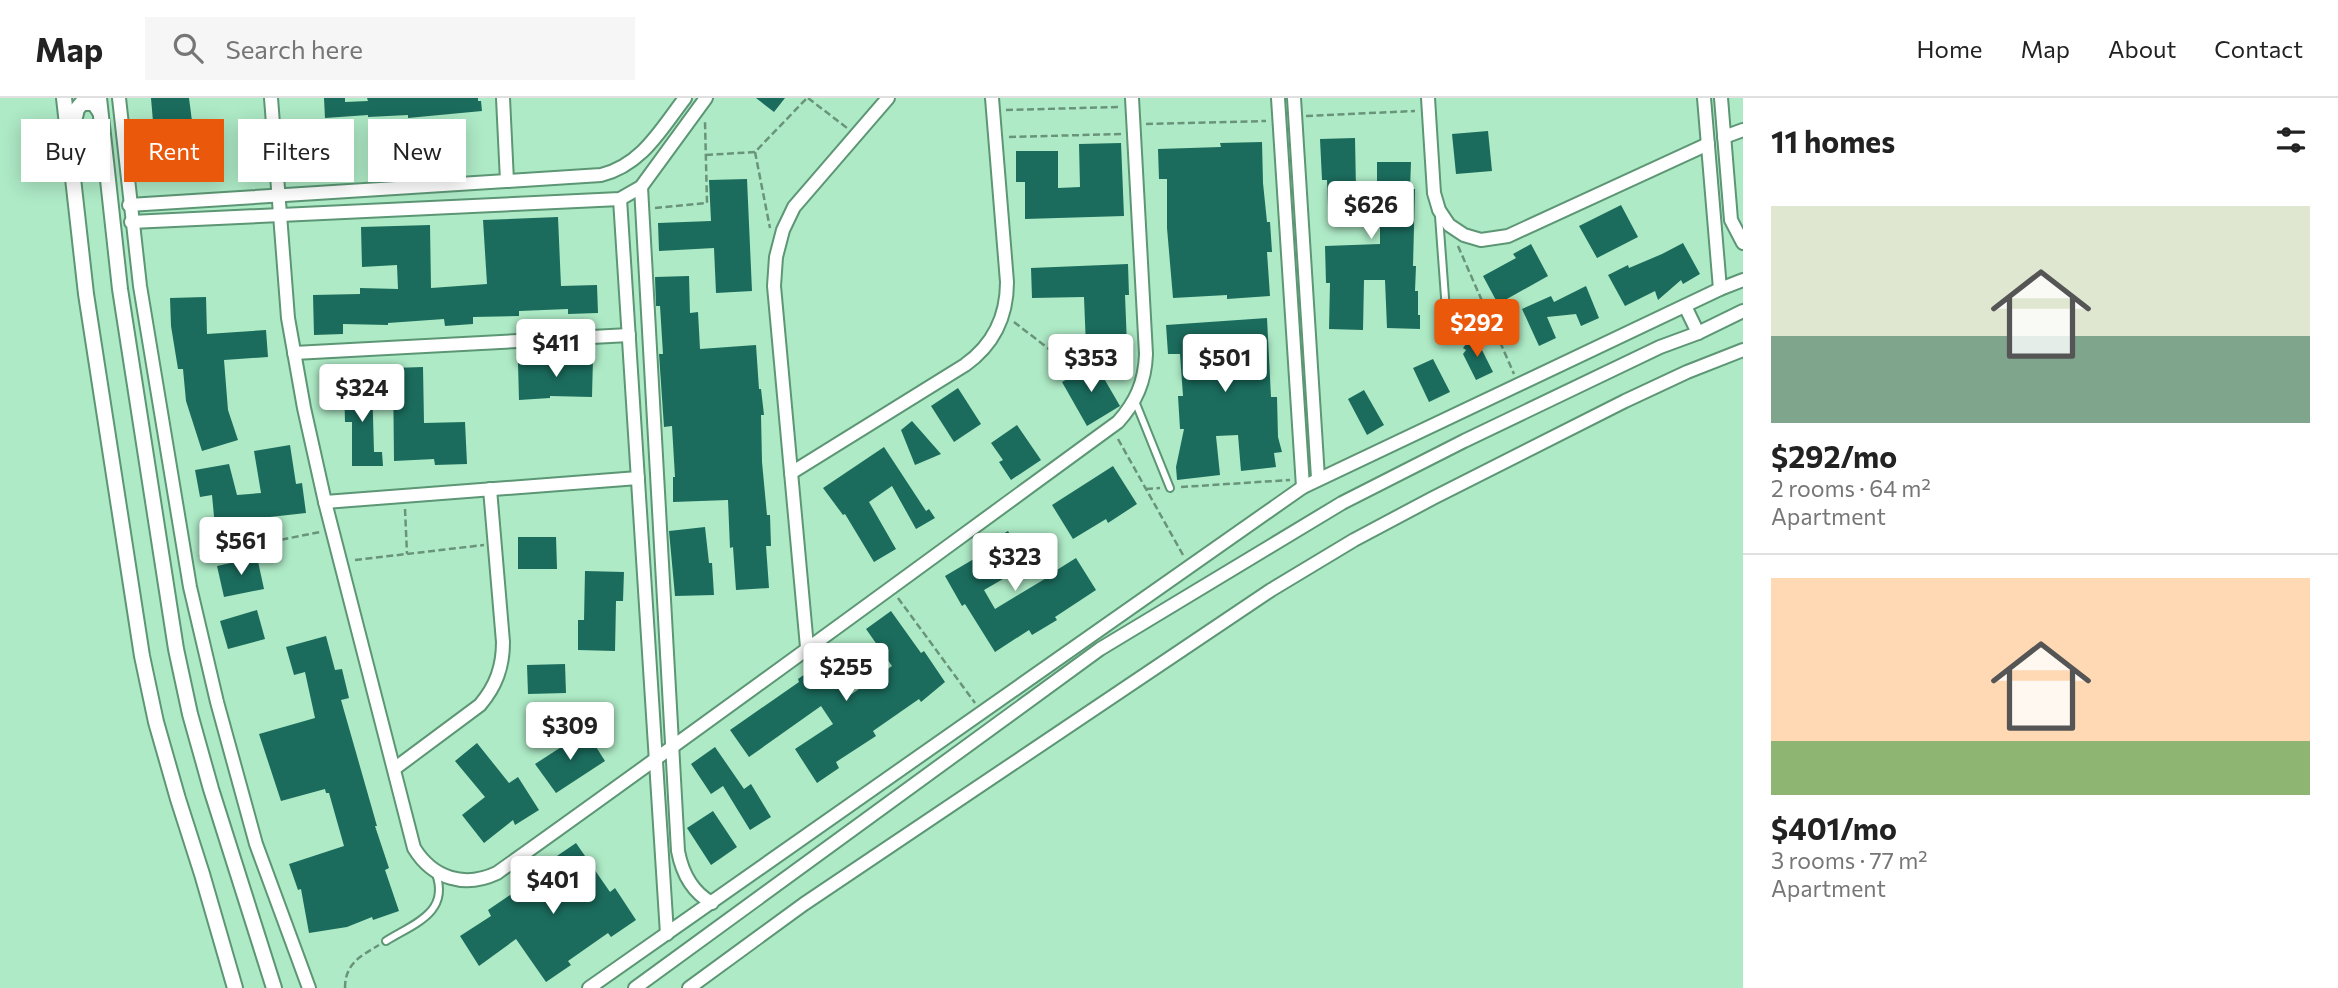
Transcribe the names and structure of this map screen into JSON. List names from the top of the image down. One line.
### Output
{"page":{"header":"Map","search":"Search here","nav":["Home","Map","About","Contact"],"heading":"11 homes","chip":["Buy","Rent","Filters","New"],"price":["$626","$292","$411","$353","$501","$324","$561","$323","$255","$309","$401"],"list":[{"name":"$292/mo","note":"2 rooms · 64 m² · Apartment"},{"name":"$401/mo","note":"3 rooms · 77 m² · Apartment"}]}}
